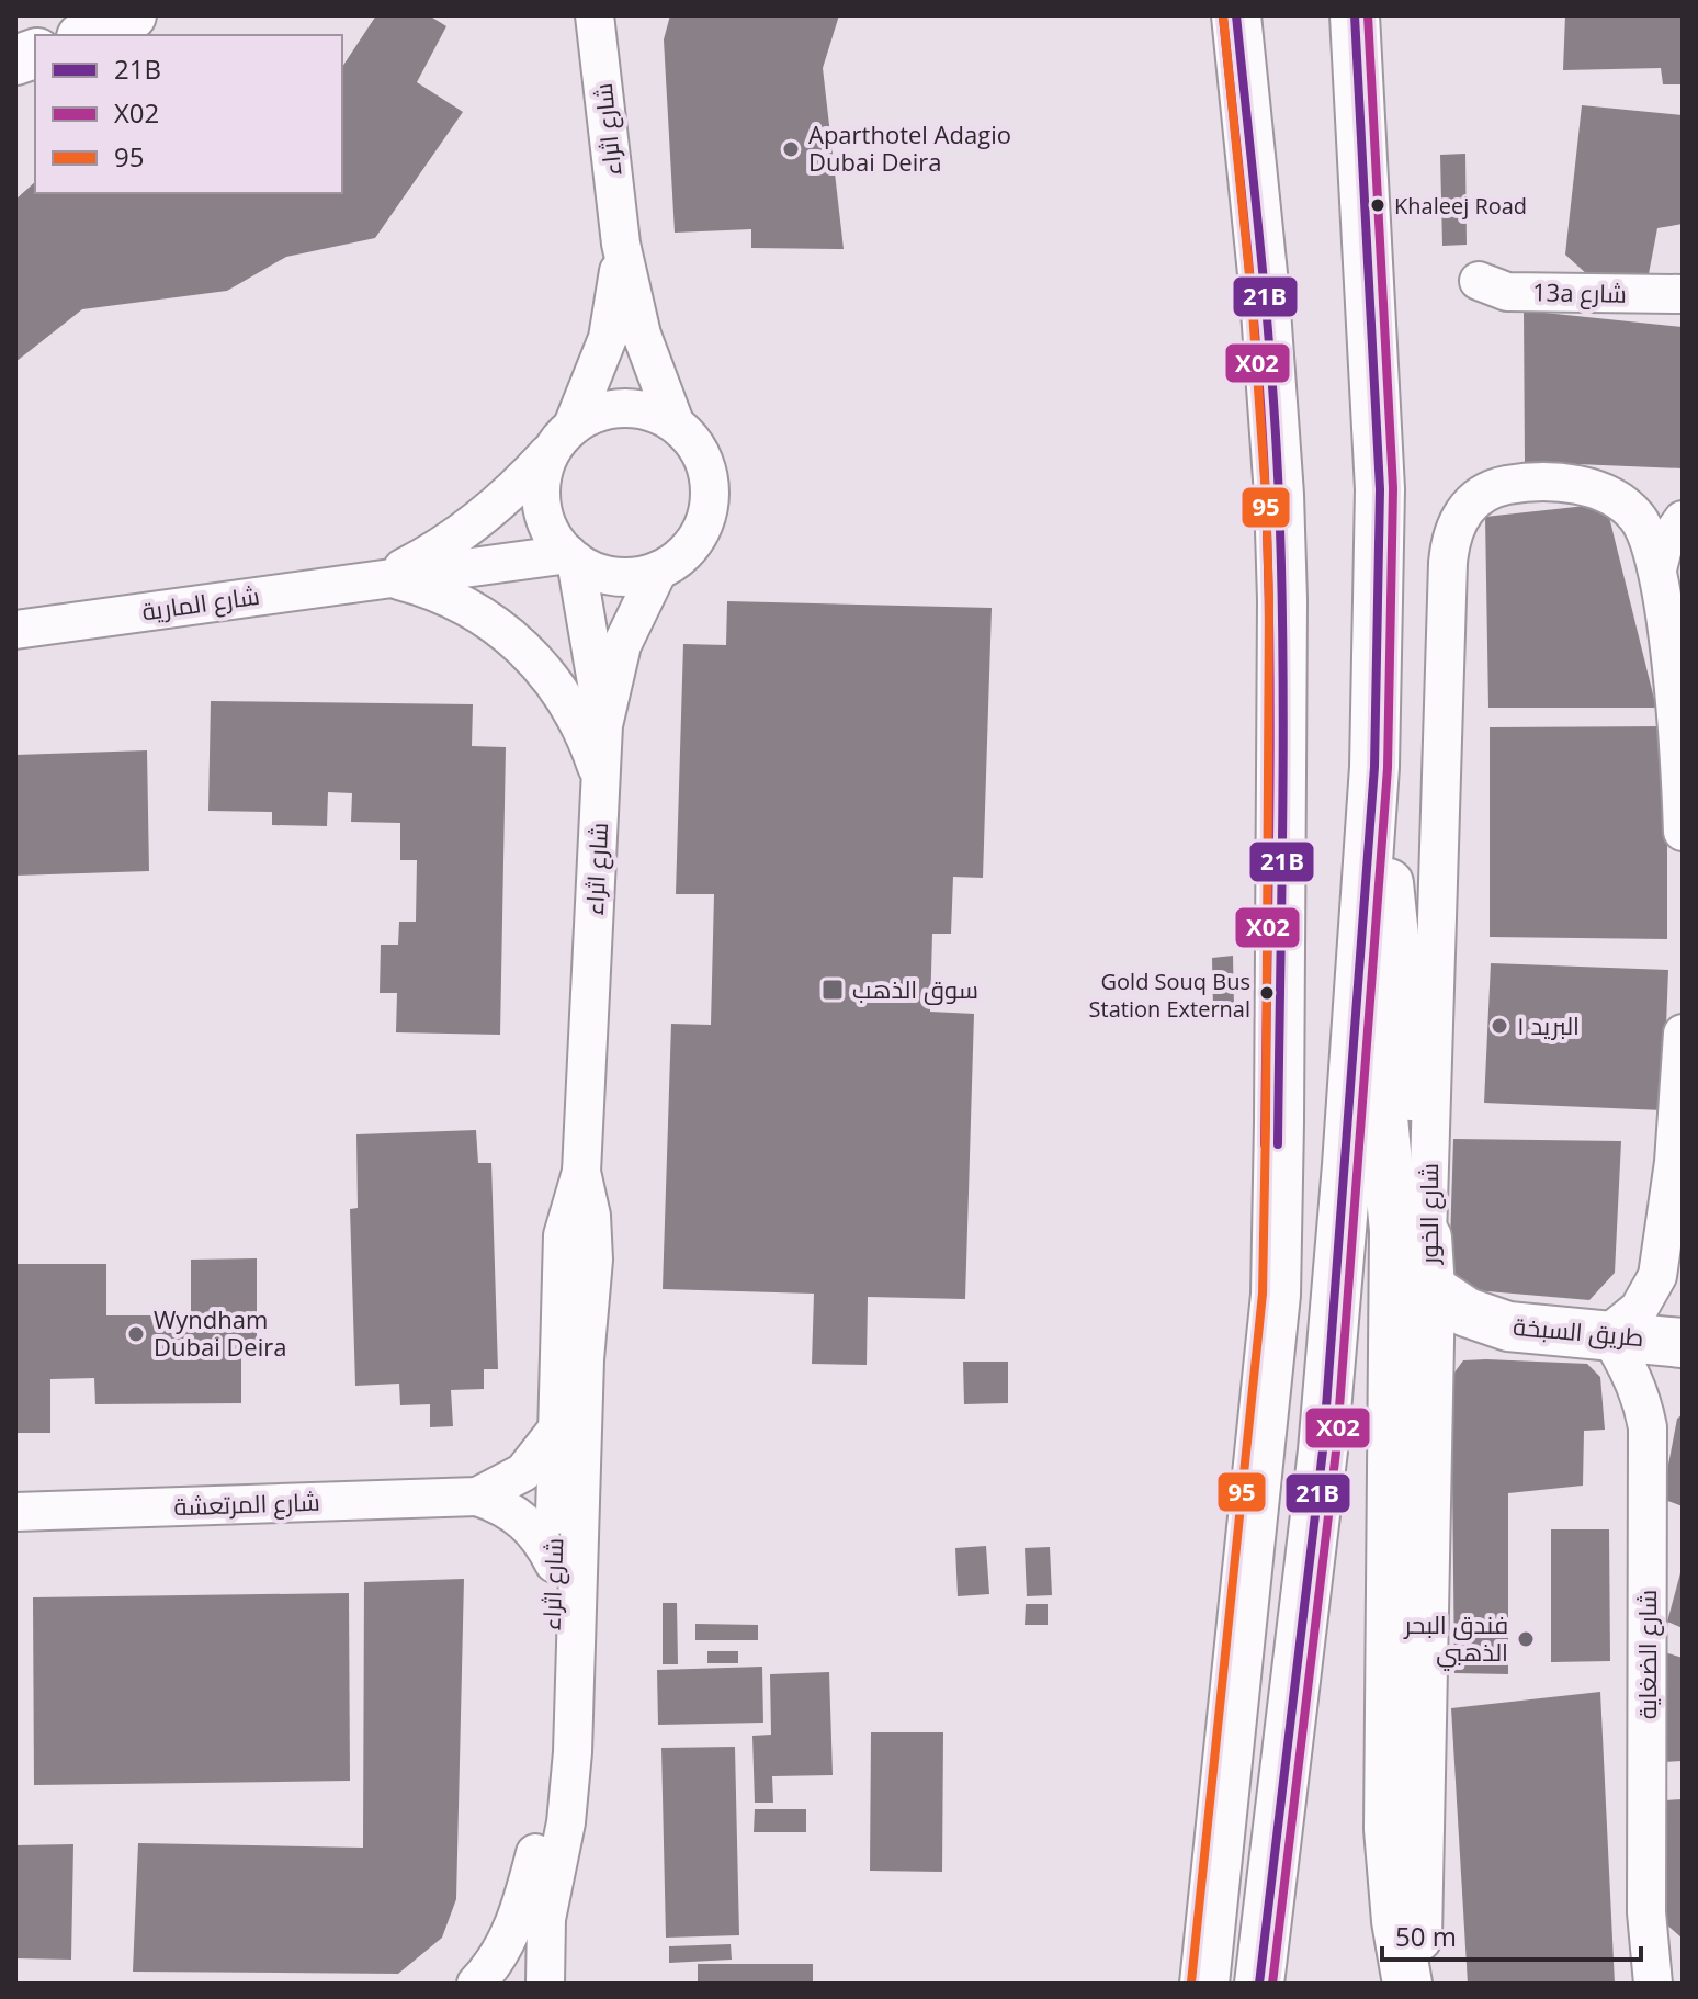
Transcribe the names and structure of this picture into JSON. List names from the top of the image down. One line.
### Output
{"streets":{"main road":["شارع الخور","طريق السبخة"],"street":["شارع اثراء","13a شارع","شارع المارية","شارع المرتعشة","شارع الضغاية"]},"crossings":[["شارع اثراء","شارع المارية"],["شارع اثراء","شارع المرتعشة"],["شارع الخور","طريق السبخة"],["طريق السبخة","شارع الضغاية"]],"places":{"other":["Aparthotel Adagio Dubai Deira","Khaleej Road","Gold Souq Bus Station External","البريد ١","Wyndham Dubai Deira","فندق البحر الذهبي"],"transit":["سوق الذهب"]},"lines":["transit line 21B","transit line X02","transit line 95"],"legend":["21B","X02","95"],"scale_bar":"50 m"}
